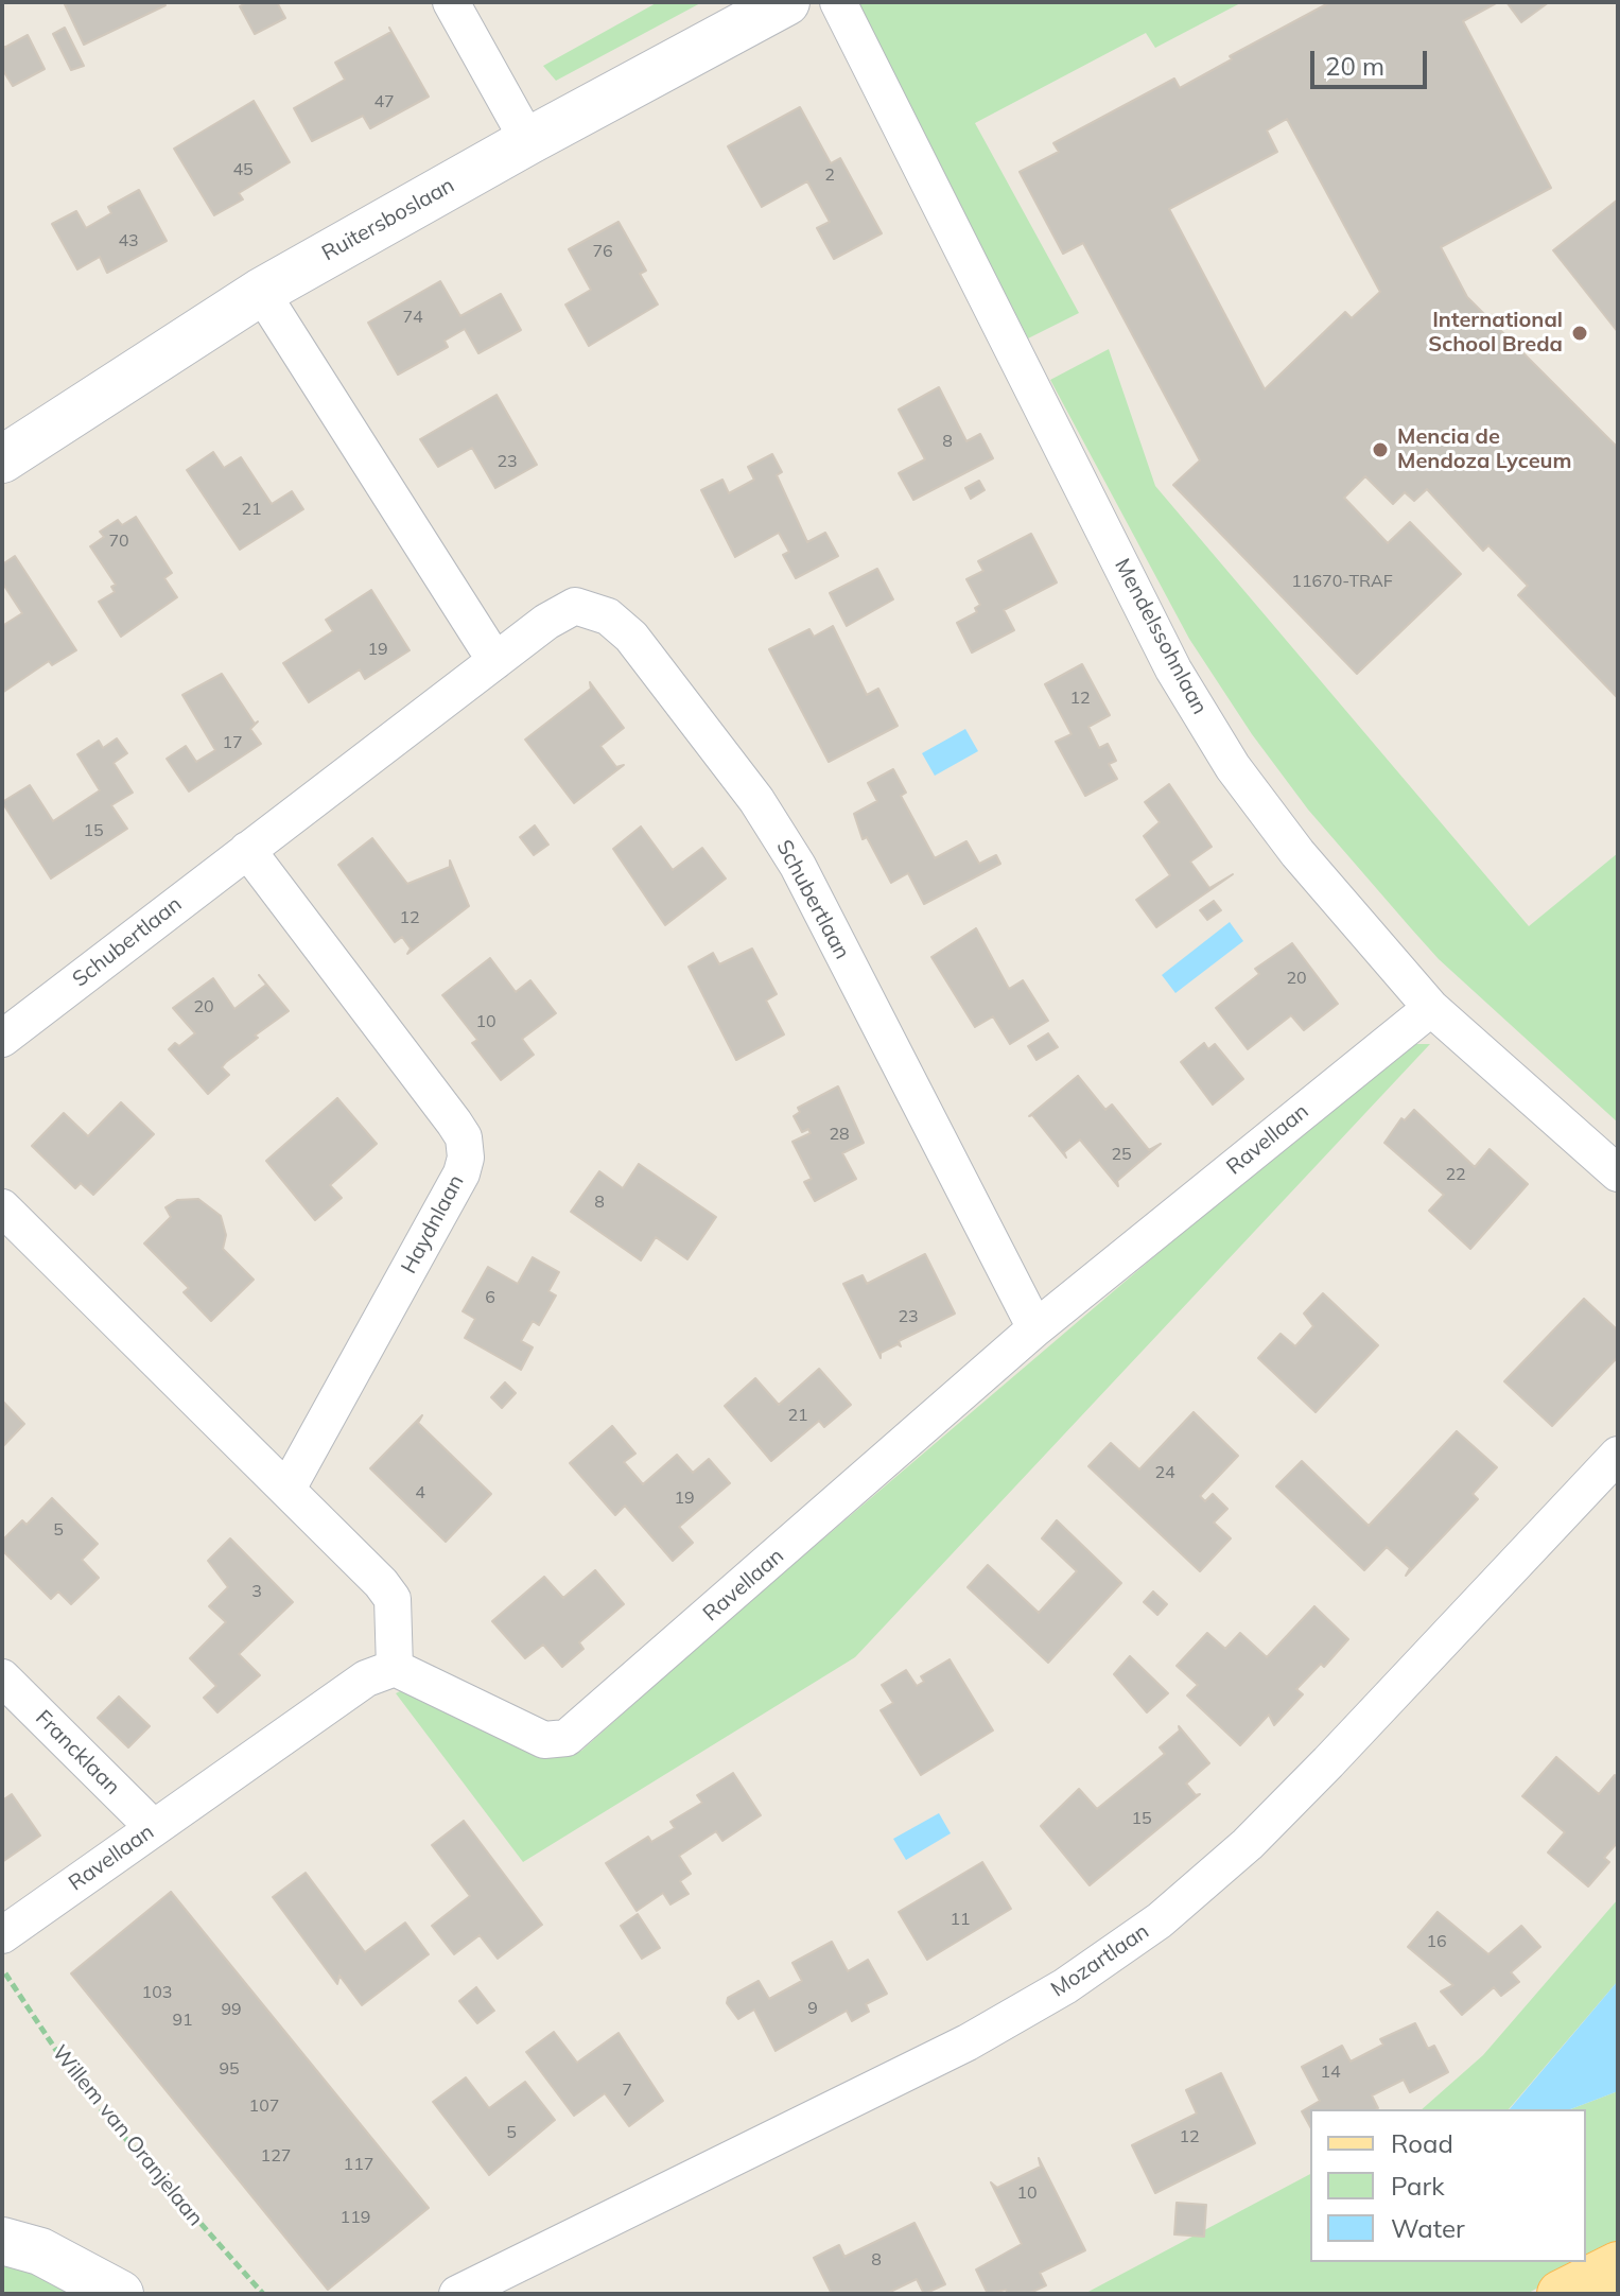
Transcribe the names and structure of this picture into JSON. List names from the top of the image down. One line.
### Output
{"streets":{"street":["Ruitersboslaan","Mendelssohnlaan","Schubertlaan","Ravellaan","Haydnlaan","Francklaan","Mozartlaan"],"path":["Willem van Oranjelaan"]},"crossings":[["Mendelssohnlaan","Ravellaan"],["Schubertlaan","Ravellaan"],["Schubertlaan","Haydnlaan"],["Ravellaan","Francklaan"]],"places":["International School Breda","Mencia de Mendoza Lyceum"],"house_numbers":["47","45","2","43","76","74","8","23","21","70","11670-TRAF","19","12","17","15","12","20","20","10","28","25","22","8","6","23","21","24","4","19","5","3","15","11","16","103","9","99","91","95","14","7","107","5","12","127","117","10","119","8"],"legend":["Road","Park","Water"],"scale_bar":"20 m"}
